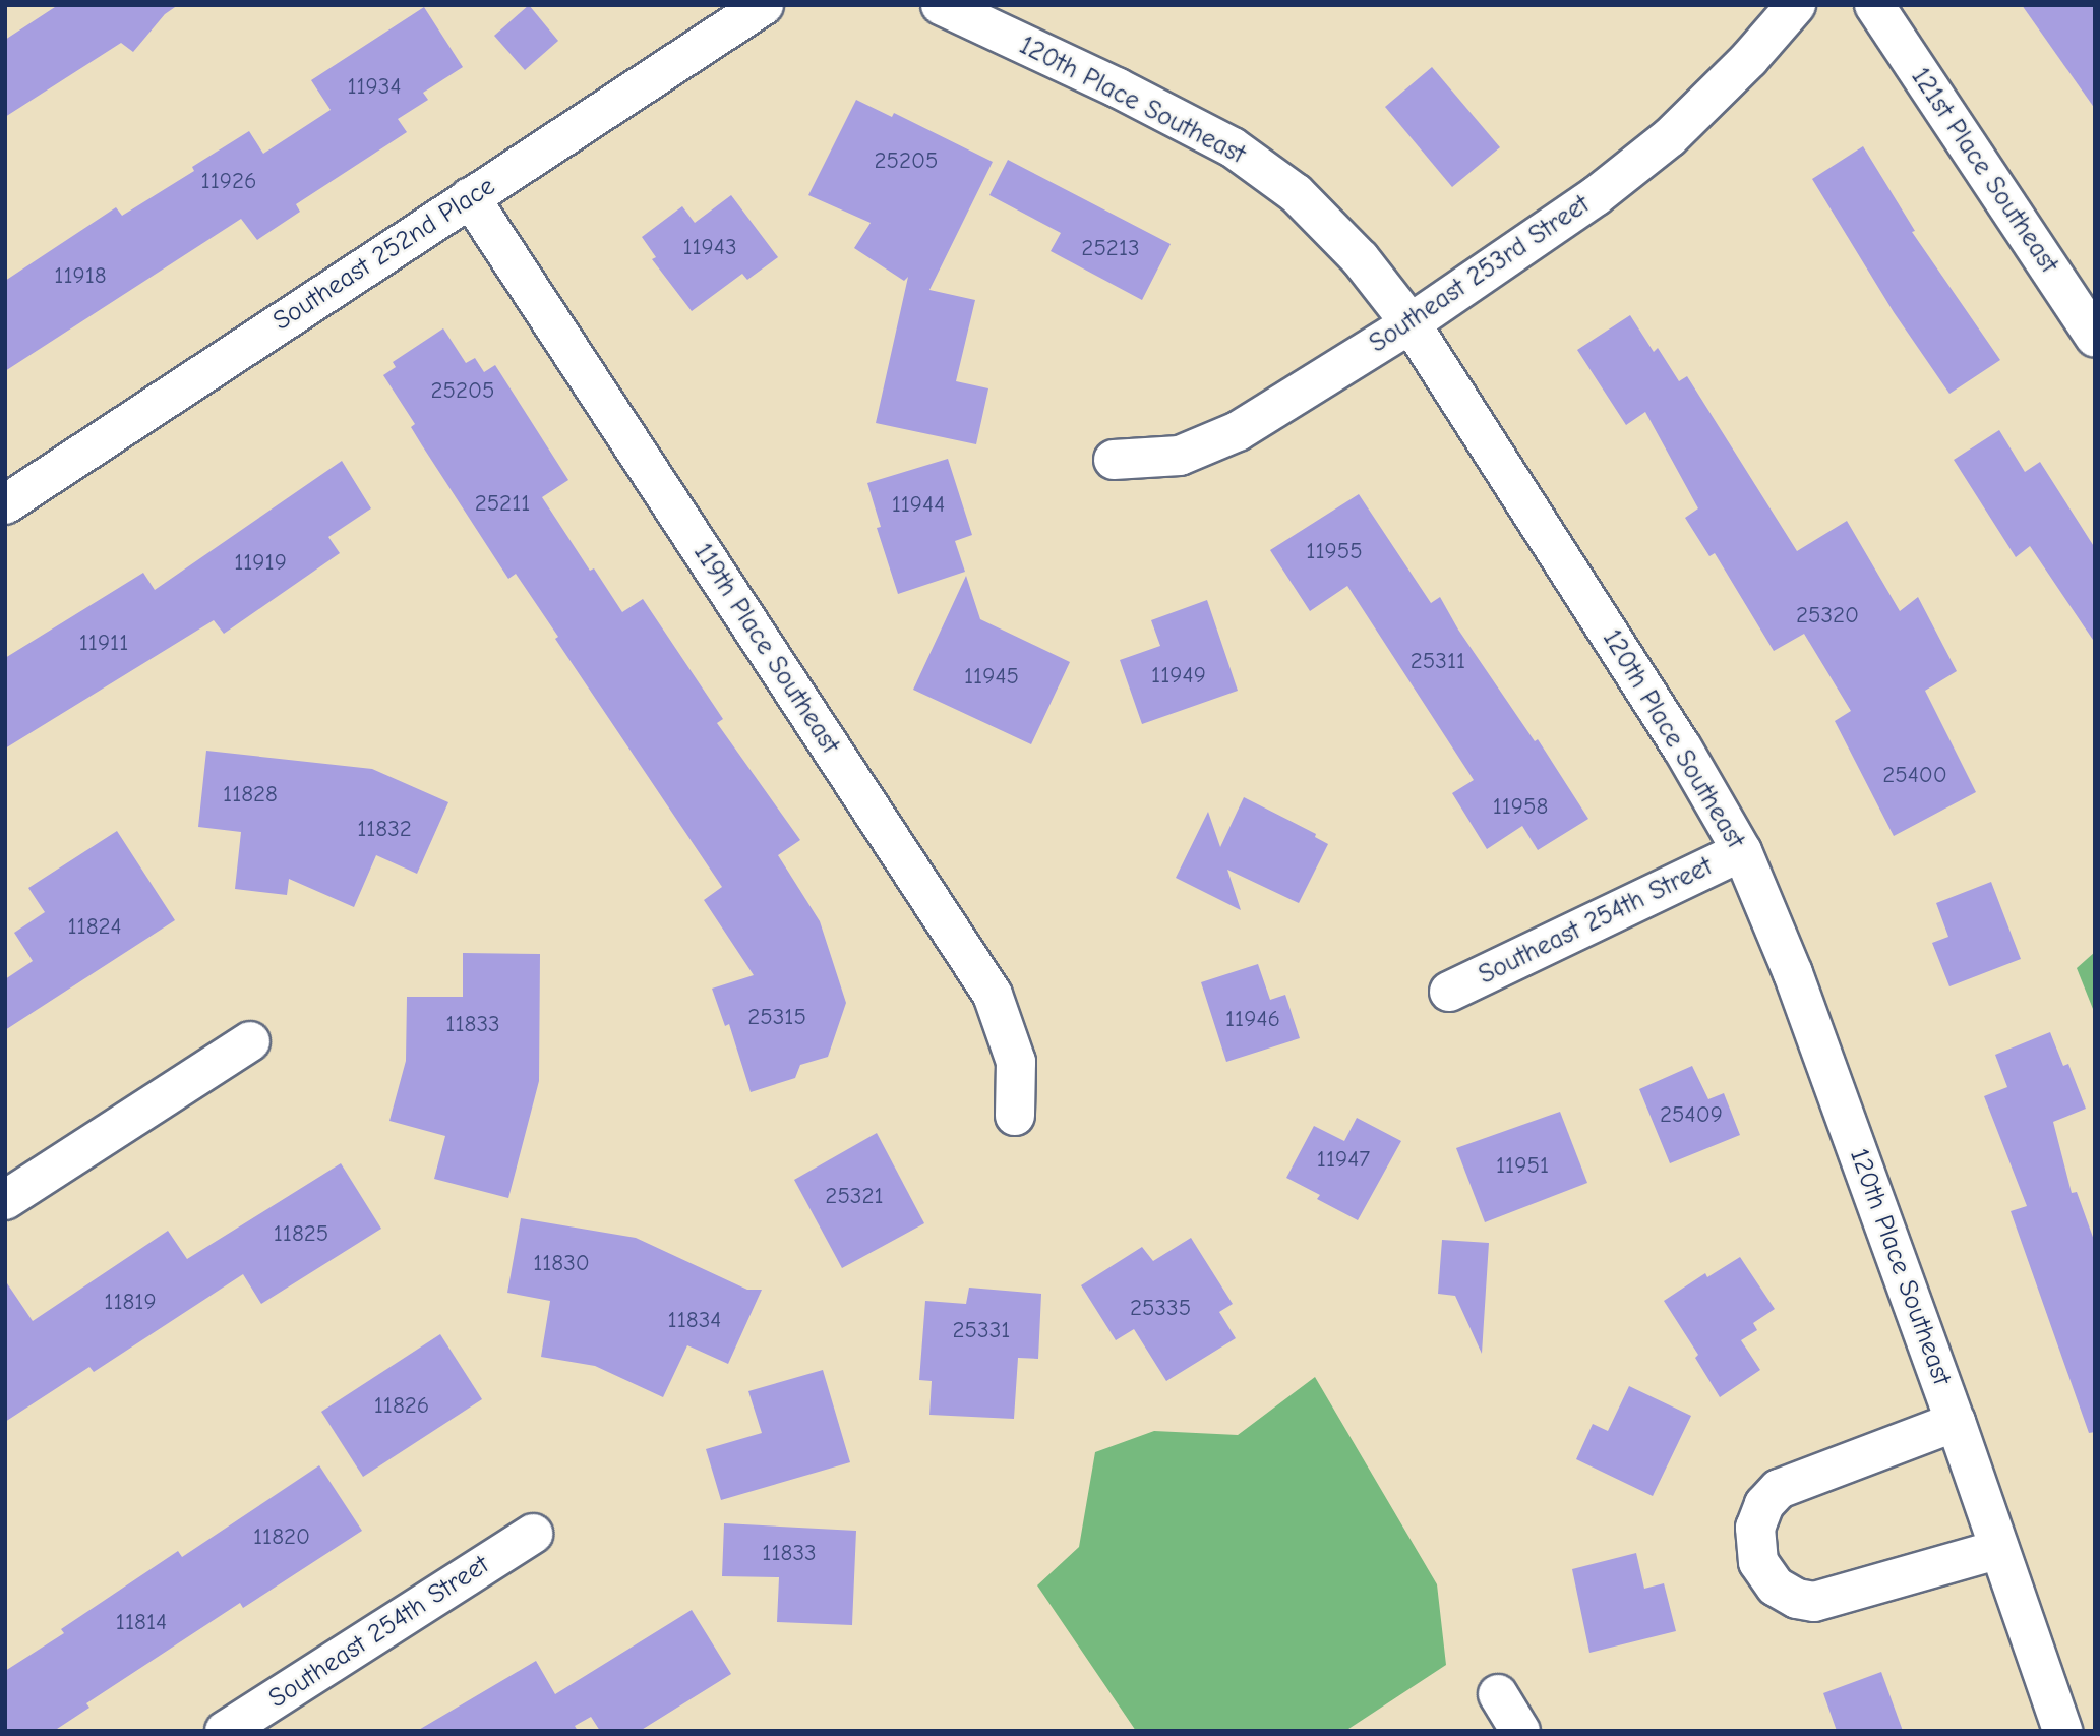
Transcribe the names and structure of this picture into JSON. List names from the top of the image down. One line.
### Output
{"streets":{"street":["120th Place Southeast","121st Place Southeast","Southeast 252nd Place","Southeast 253rd Street","119th Place Southeast","Southeast 254th Street"]},"crossings":[["120th Place Southeast","Southeast 253rd Street"],["120th Place Southeast","Southeast 254th Street"],["Southeast 252nd Place","119th Place Southeast"]],"house_numbers":["11934","25205","11926","11943","25213","11918","25205","25211","11944","11955","11919","25320","11911","25311","11949","11945","25400","11828","11958","11832","11824","25315","11946","11833","25409","11947","11951","25321","11825","11830","11819","25335","11834","25331","11826","11820","11833","11814"]}
